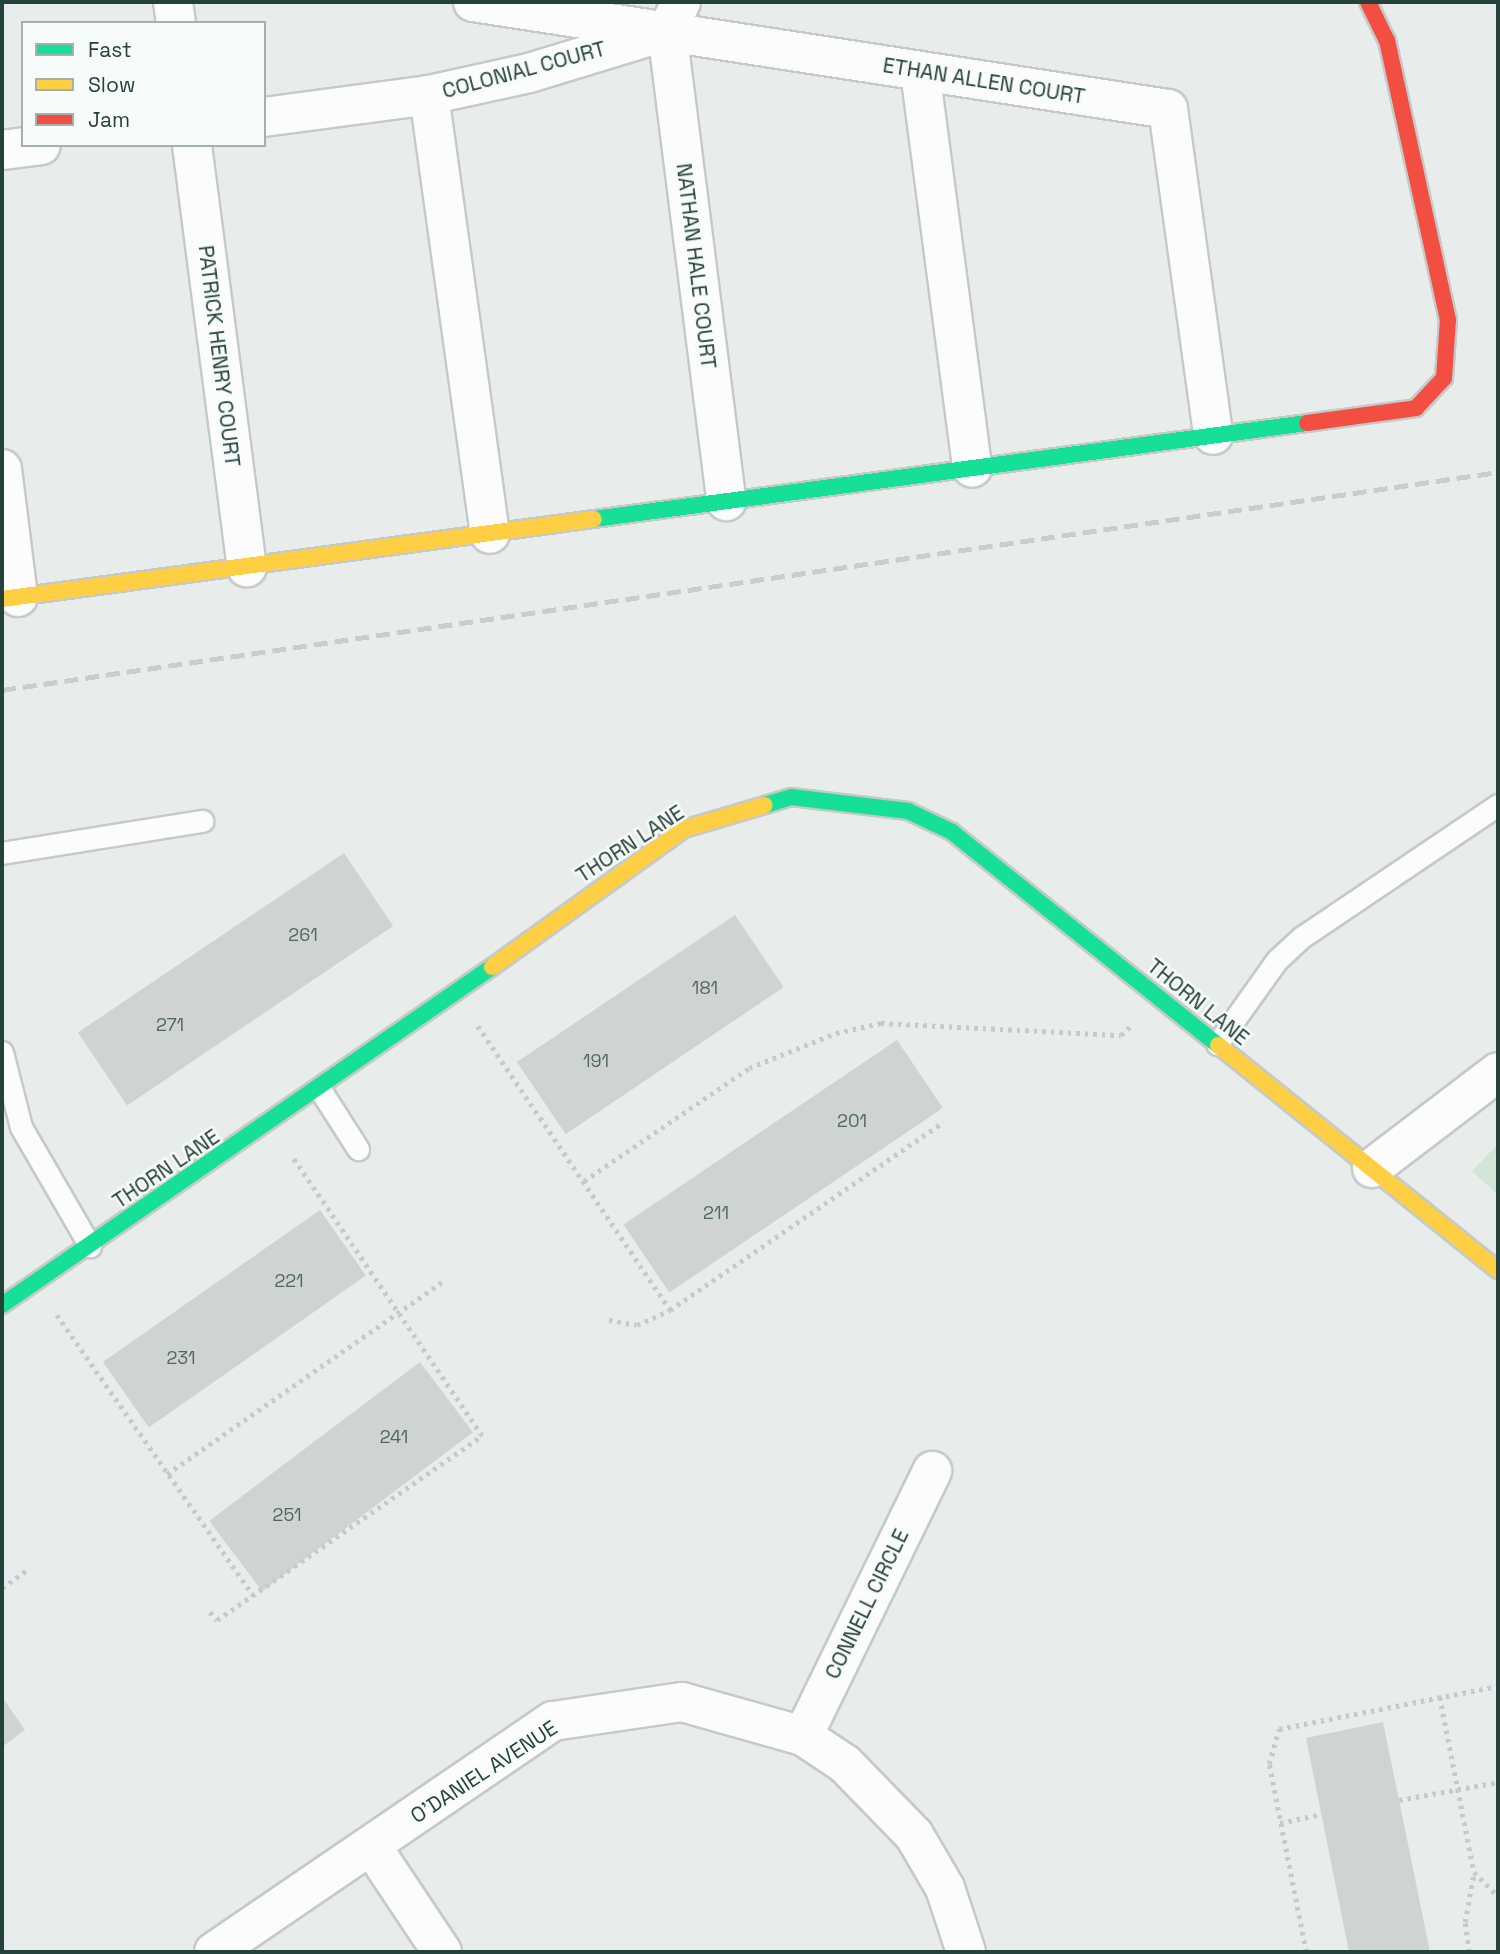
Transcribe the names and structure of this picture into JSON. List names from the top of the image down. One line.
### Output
{"streets":{"street":["COLONIAL COURT","ETHAN ALLEN COURT","NATHAN HALE COURT","PATRICK HENRY COURT","THORN LANE","CONNELL CIRCLE","O'DANIEL AVENUE"]},"crossings":[["COLONIAL COURT","ETHAN ALLEN COURT"],["COLONIAL COURT","NATHAN HALE COURT"],["ETHAN ALLEN COURT","NATHAN HALE COURT"],["CONNELL CIRCLE","O'DANIEL AVENUE"]],"house_numbers":["261","181","271","191","201","211","221","231","241","251"],"legend":["Fast","Slow","Jam"]}
